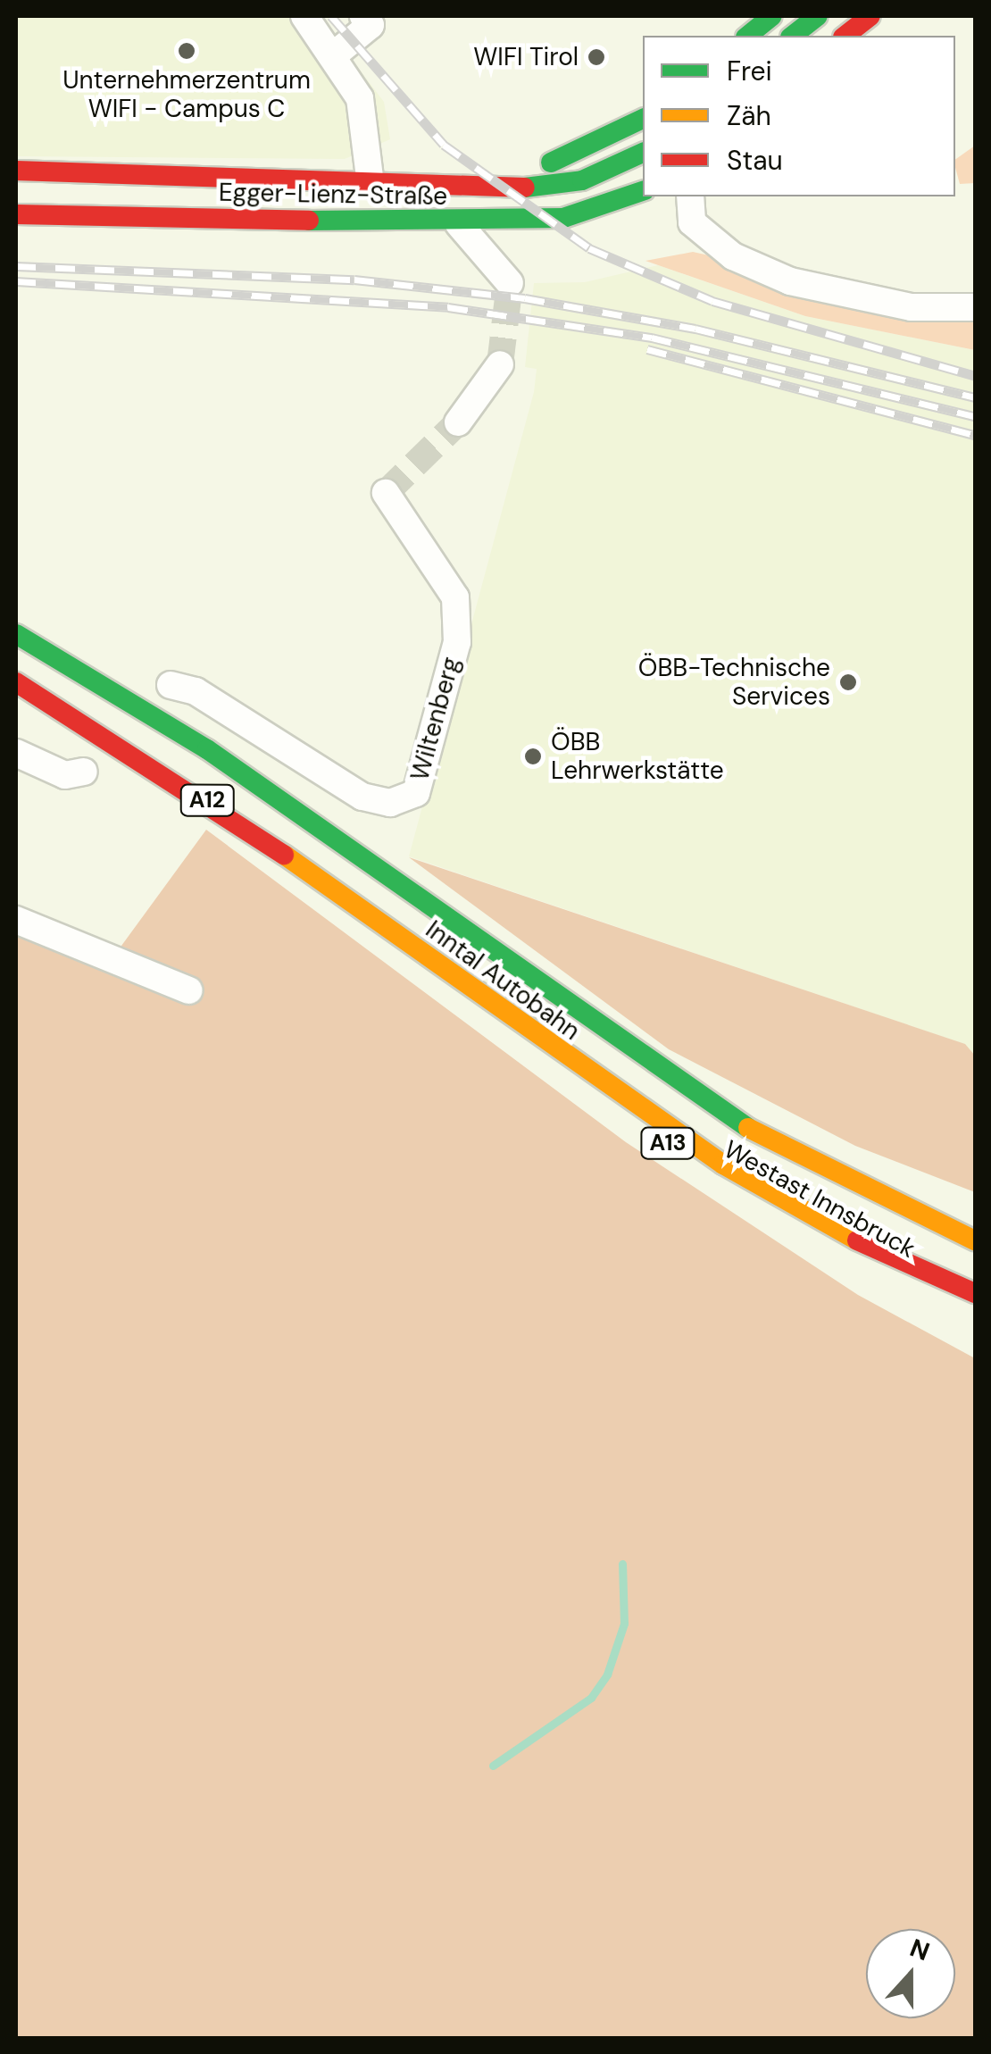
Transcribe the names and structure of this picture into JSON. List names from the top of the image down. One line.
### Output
{"streets":{"main road":["Egger-Lienz-Straße","A12","Inntal Autobahn","A13","Westast Innsbruck"],"street":["Wiltenberg"]},"crossings":[["Inntal Autobahn","Westast Innsbruck"]],"places":["Unternehmerzentrum WIFI - Campus C","WIFI Tirol","ÖBB-Technische Services","ÖBB Lehrwerkstätte"],"legend":["Frei","Zäh","Stau"],"north":"top"}
